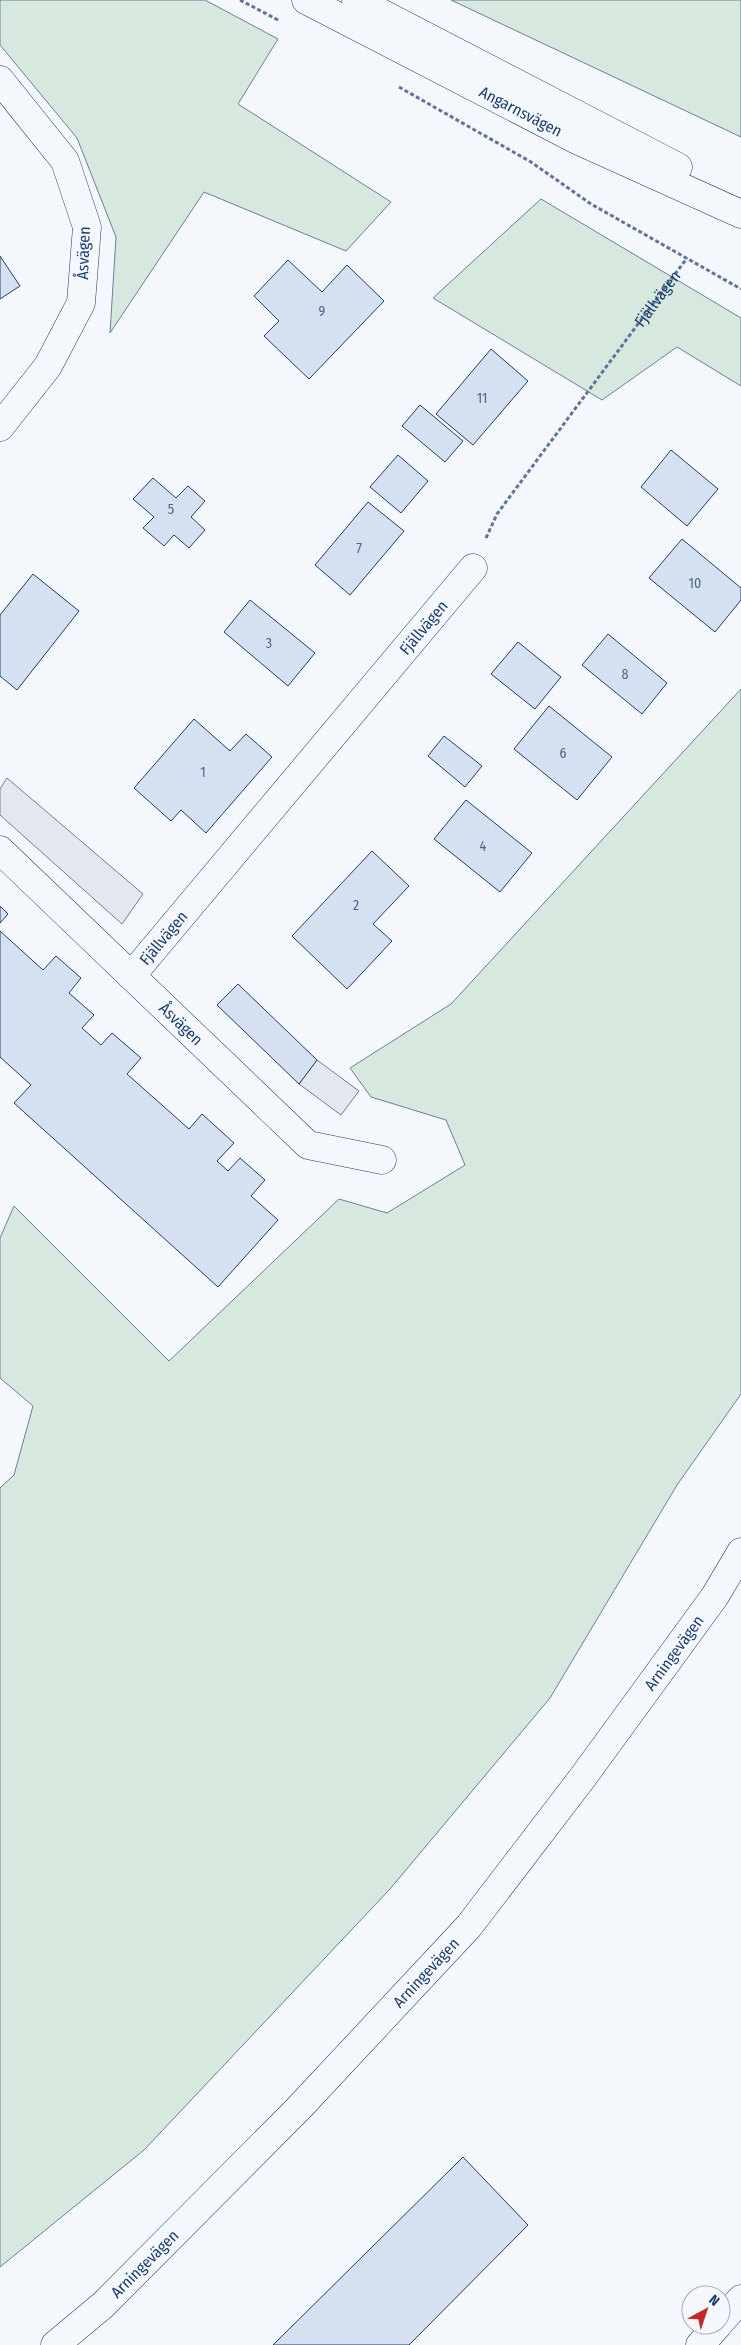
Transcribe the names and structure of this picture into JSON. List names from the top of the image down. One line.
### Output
{"streets":{"main road":["Angarnsvägen","Åsvägen","Fjällvägen","Arningevägen"]},"crossings":[["Åsvägen","Fjällvägen"]],"house_numbers":["9","11","5","7","10","3","8","6","1","4","2"],"north":"top right"}
